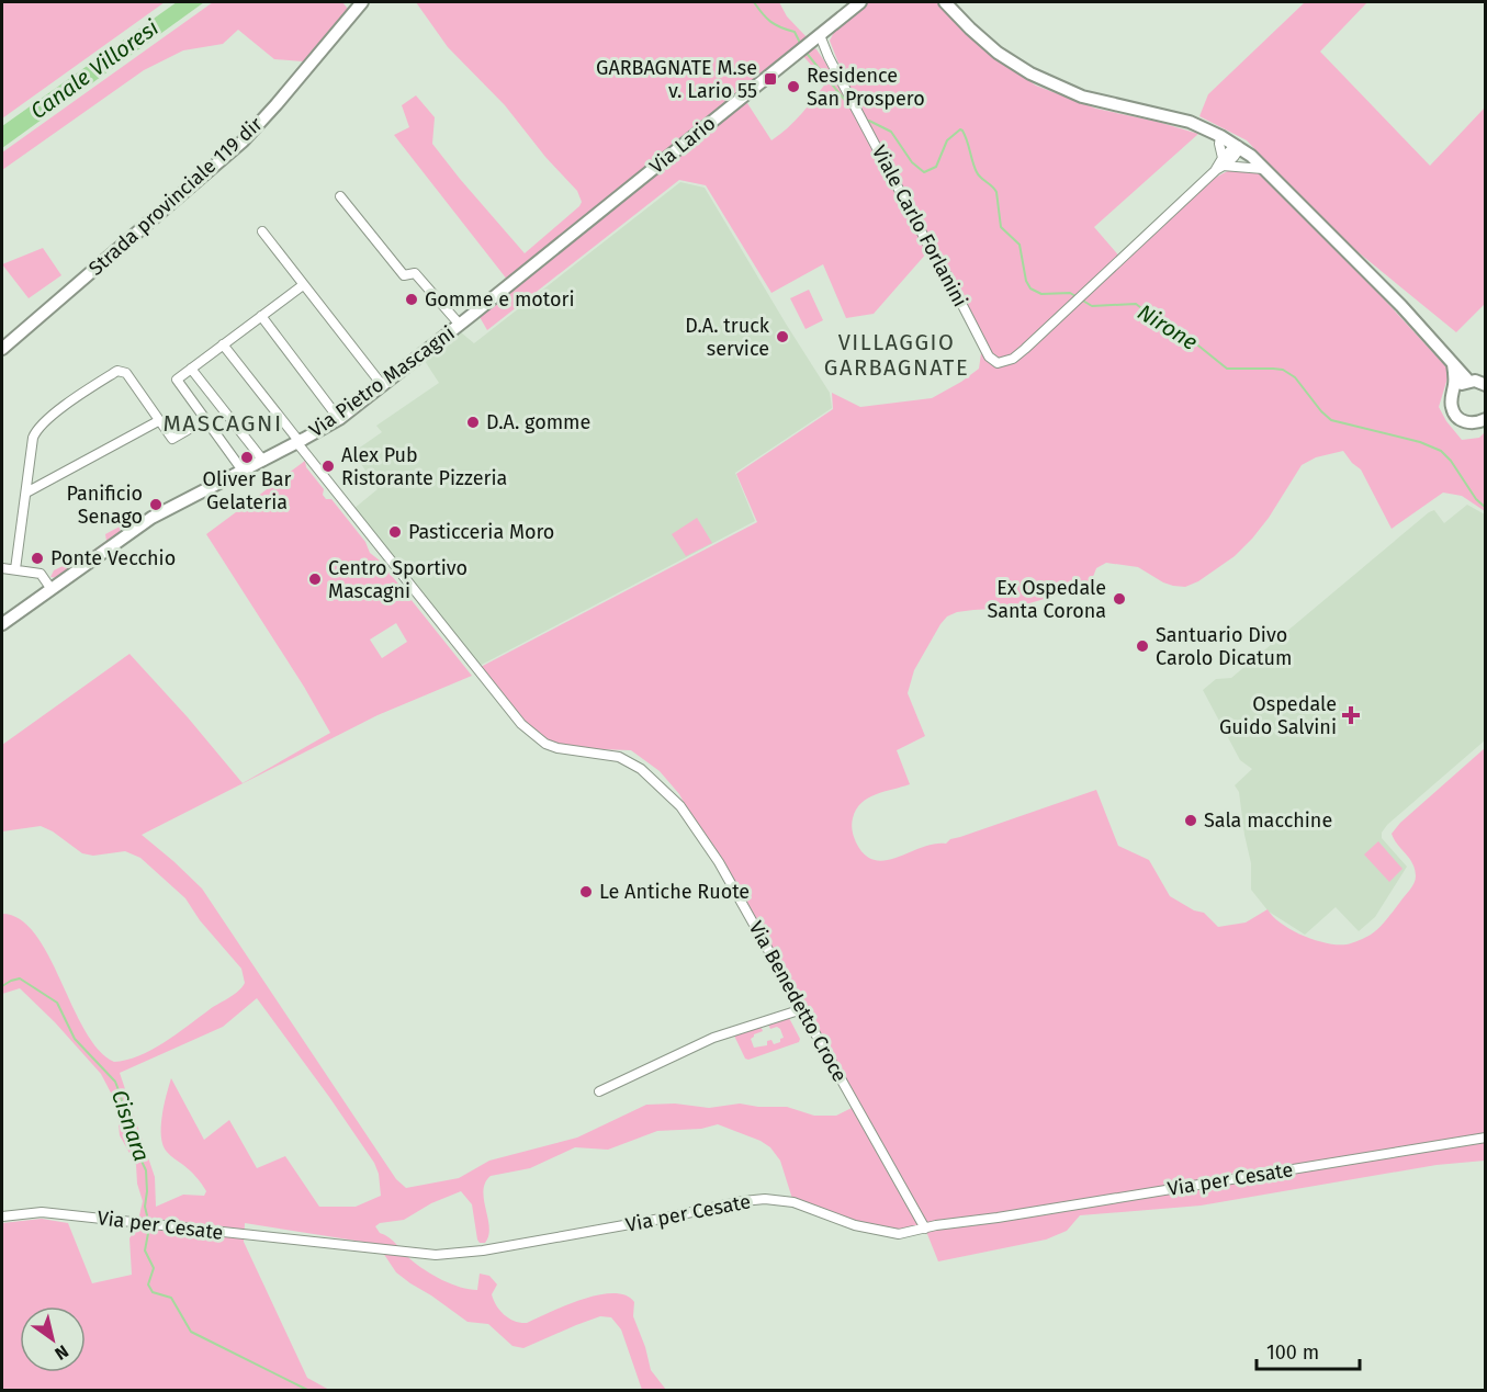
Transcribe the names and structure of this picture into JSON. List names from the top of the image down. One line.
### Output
{"streets":{"street":["Via Lario","Strada provinciale 119 dir","Viale Carlo Forlanini","Via Pietro Mascagni","Via Benedetto Croce","Via per Cesate"]},"crossings":[["Via Lario","Viale Carlo Forlanini"],["Via Lario","Via Pietro Mascagni"],["Via Pietro Mascagni","Via Benedetto Croce"],["Via Benedetto Croce","Via per Cesate"]],"districts":["VILLAGGIO GARBAGNATE","MASCAGNI"],"water":["Canale Villoresi","Nirone","Cisnara"],"places":{"transit":["GARBAGNATE M.se v. Lario 55"],"other":["Residence San Prospero","Gomme e motori","D.A. truck service","D.A. gomme","Oliver Bar Gelateria","Alex Pub Ristorante Pizzeria","Panificio Senago","Pasticceria Moro","Ponte Vecchio","Centro Sportivo Mascagni","Ex Ospedale Santa Corona","Santuario Divo Carolo Dicatum","Sala macchine","Le Antiche Ruote"],"health":["Ospedale Guido Salvini"]},"scale_bar":"100 m","north":"bottom right"}
